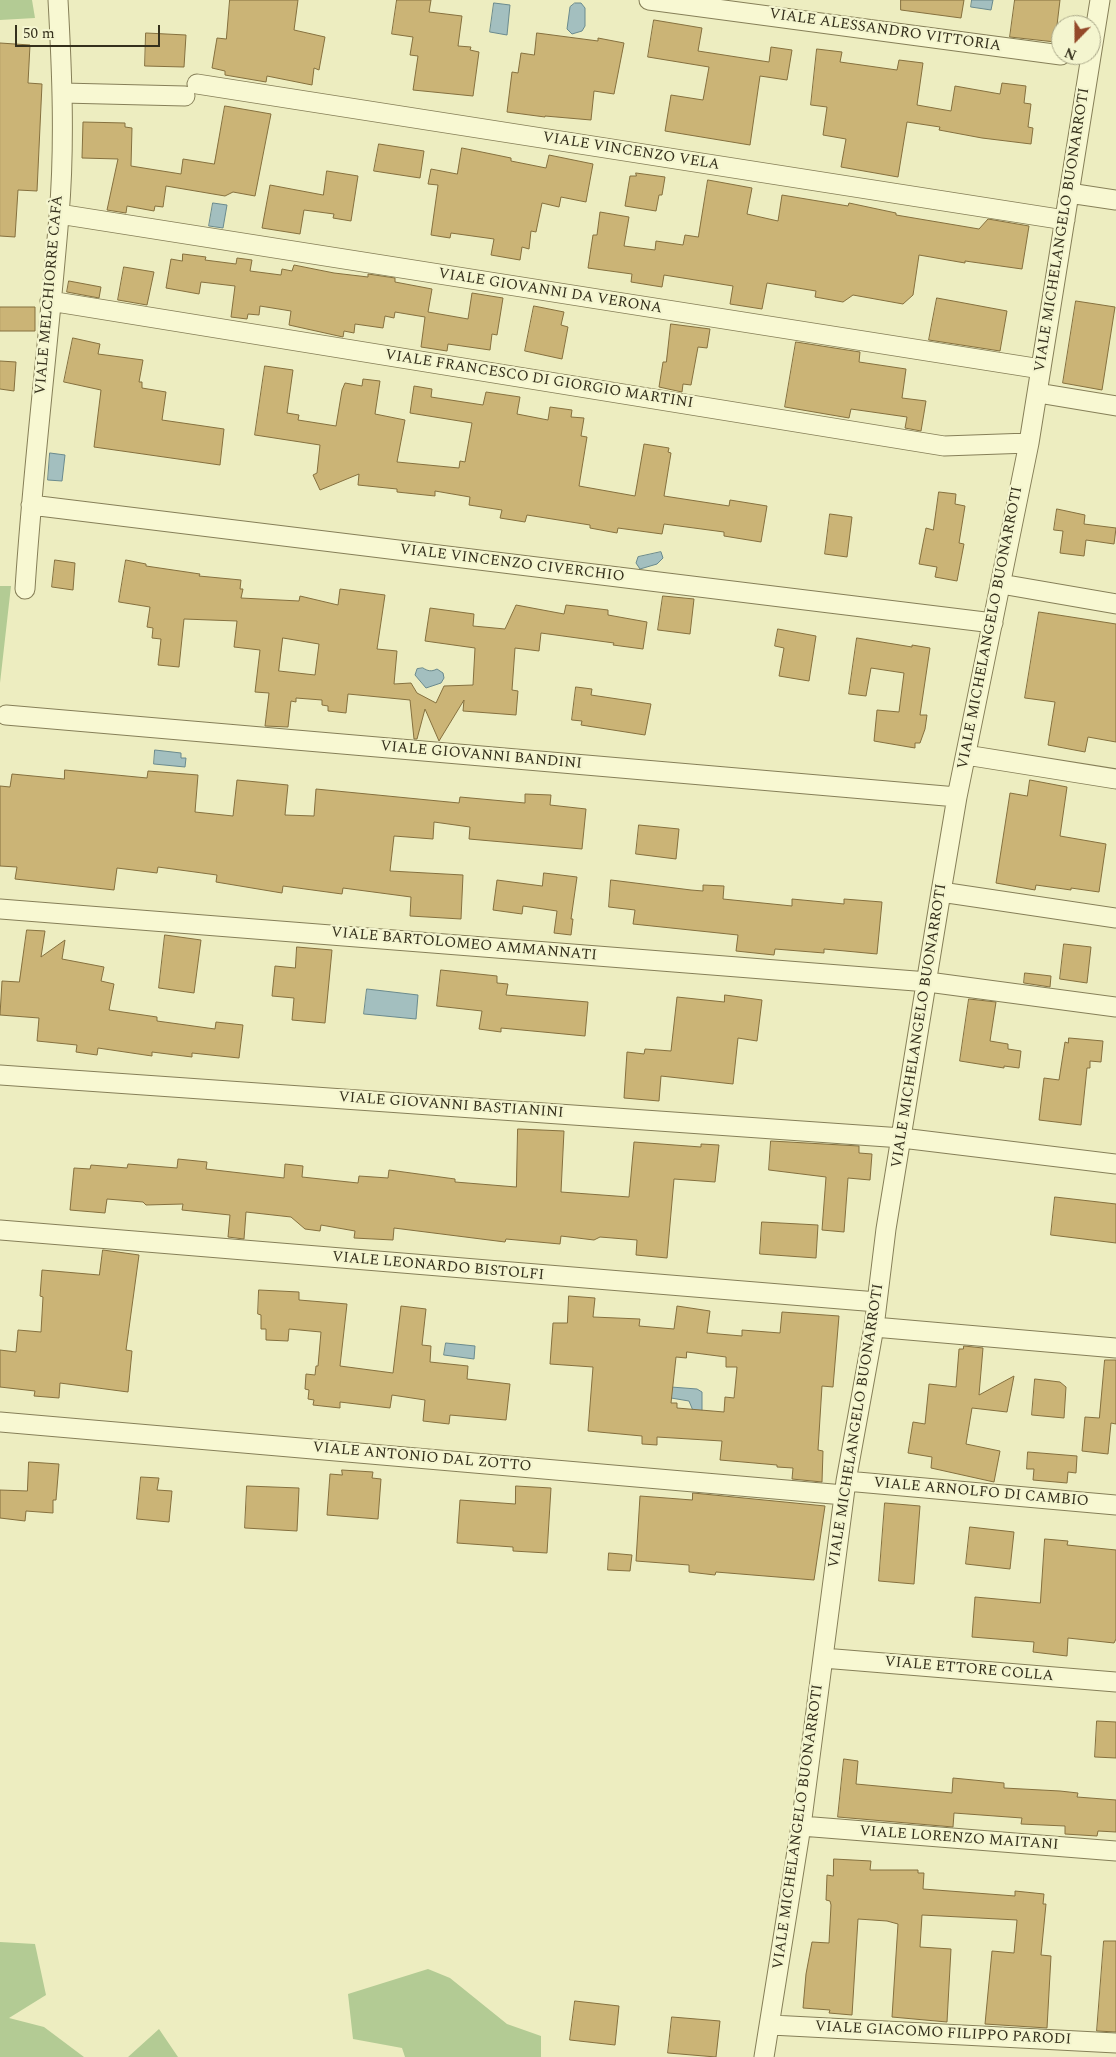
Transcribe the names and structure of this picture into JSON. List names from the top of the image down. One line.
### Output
{"streets":{"street":["VIALE ALESSANDRO VITTORIA","VIALE VINCENZO VELA","VIALE MICHELANGELO BUONARROTI","VIALE GIOVANNI DA VERONA","VIALE MELCHIORRE CAFÀ","VIALE FRANCESCO DI GIORGIO MARTINI","VIALE VINCENZO CIVERCHIO","VIALE GIOVANNI BANDINI","VIALE BARTOLOMEO AMMANNATI","VIALE GIOVANNI BASTIANINI","VIALE LEONARDO BISTOLFI","VIALE ANTONIO DAL ZOTTO","VIALE ARNOLFO DI CAMBIO","VIALE ETTORE COLLA","VIALE LORENZO MAITANI","VIALE GIACOMO FILIPPO PARODI"]},"crossings":[["VIALE VINCENZO VELA","VIALE MICHELANGELO BUONARROTI"],["VIALE VINCENZO VELA","VIALE MELCHIORRE CAFÀ"],["VIALE MICHELANGELO BUONARROTI","VIALE GIOVANNI DA VERONA"],["VIALE MICHELANGELO BUONARROTI","VIALE FRANCESCO DI GIORGIO MARTINI"],["VIALE MICHELANGELO BUONARROTI","VIALE VINCENZO CIVERCHIO"],["VIALE MICHELANGELO BUONARROTI","VIALE GIOVANNI BANDINI"],["VIALE MICHELANGELO BUONARROTI","VIALE BARTOLOMEO AMMANNATI"],["VIALE MICHELANGELO BUONARROTI","VIALE GIOVANNI BASTIANINI"],["VIALE MICHELANGELO BUONARROTI","VIALE LEONARDO BISTOLFI"],["VIALE MICHELANGELO BUONARROTI","VIALE ANTONIO DAL ZOTTO"],["VIALE MICHELANGELO BUONARROTI","VIALE ARNOLFO DI CAMBIO"],["VIALE MICHELANGELO BUONARROTI","VIALE ETTORE COLLA"],["VIALE MICHELANGELO BUONARROTI","VIALE LORENZO MAITANI"],["VIALE MICHELANGELO BUONARROTI","VIALE GIACOMO FILIPPO PARODI"],["VIALE GIOVANNI DA VERONA","VIALE MELCHIORRE CAFÀ"],["VIALE MELCHIORRE CAFÀ","VIALE FRANCESCO DI GIORGIO MARTINI"],["VIALE MELCHIORRE CAFÀ","VIALE VINCENZO CIVERCHIO"],["VIALE ANTONIO DAL ZOTTO","VIALE ARNOLFO DI CAMBIO"]],"scale_bar":"50 m","north":"bottom"}
